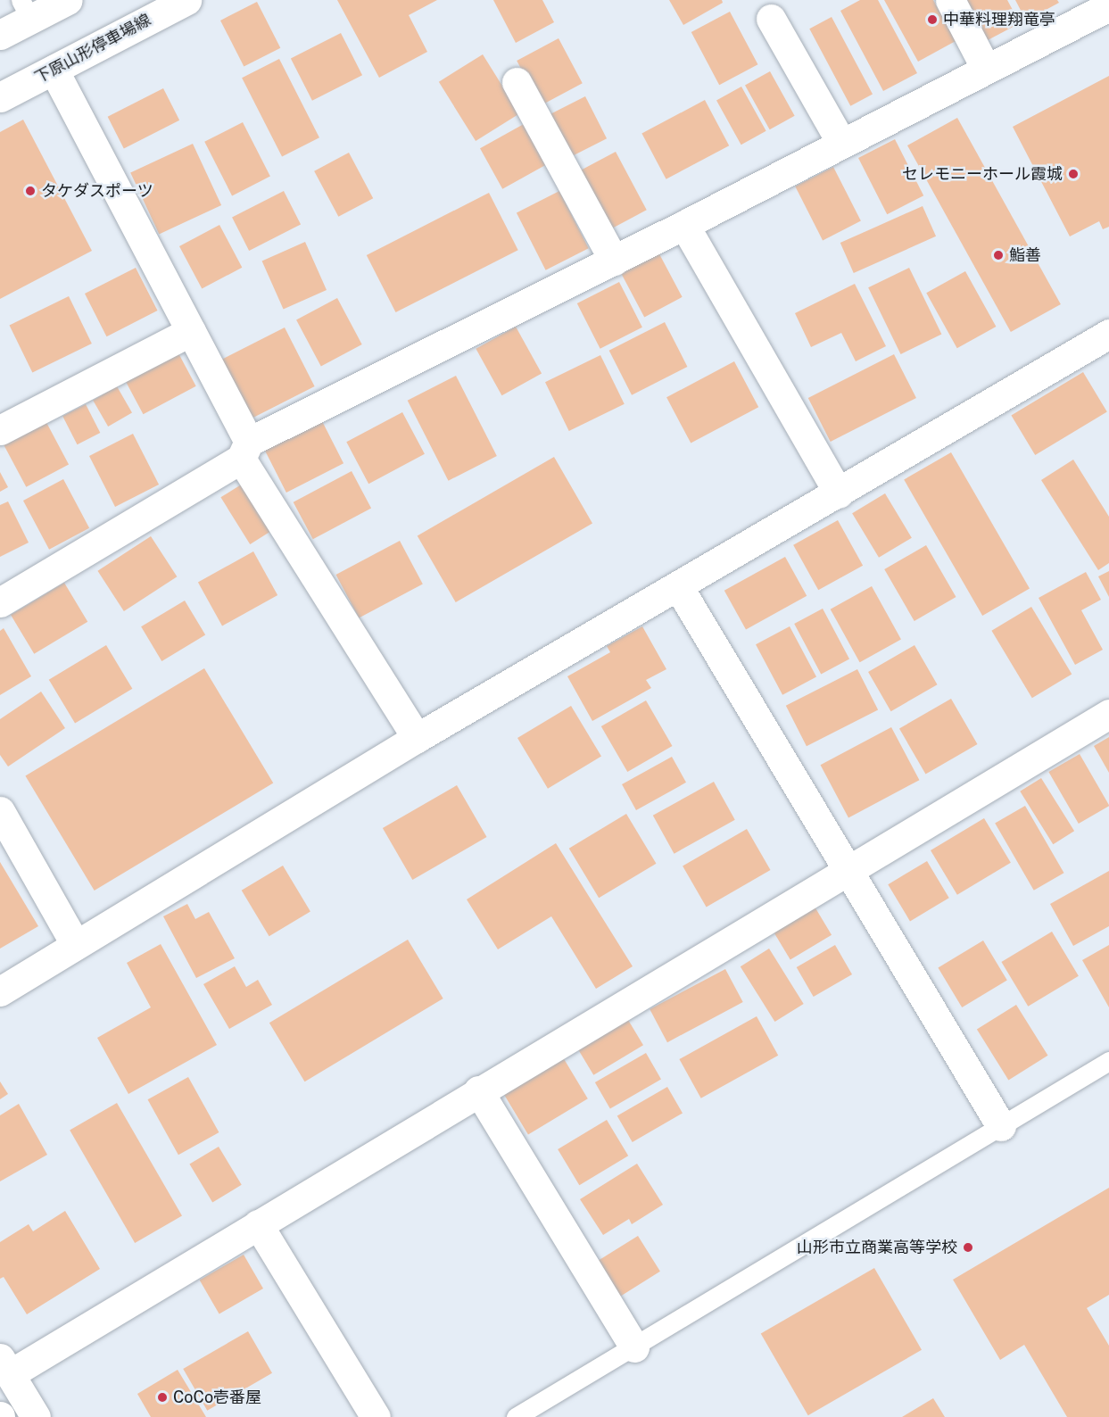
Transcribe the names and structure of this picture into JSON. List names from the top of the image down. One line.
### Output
{"streets":{"street":["下原山形停車場線"]},"places":["中華料理翔竜亭","セレモニーホール霞城","タケダスポーツ","鮨善","山形市立商業高等学校","CoCo壱番屋"]}
